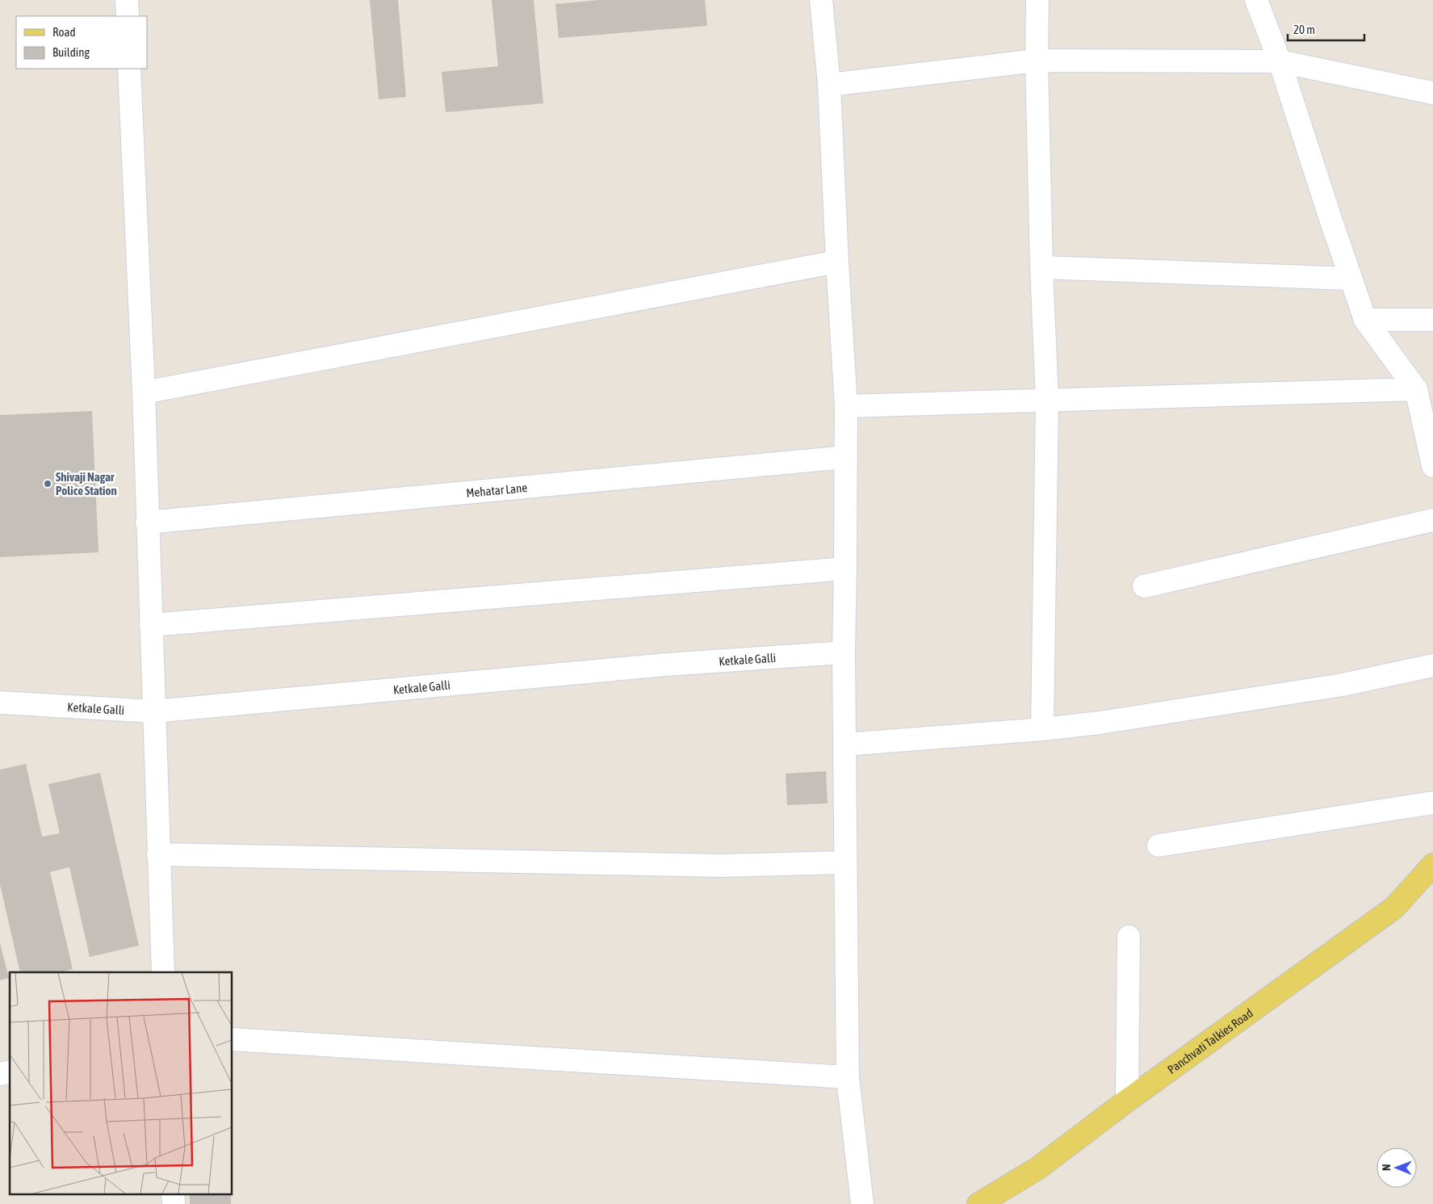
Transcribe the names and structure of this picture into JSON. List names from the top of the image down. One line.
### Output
{"streets":{"main road":["Panchvati Talkies Road"],"street":["Mehatar Lane","Ketkale Galli"]},"places":["Shivaji Nagar Police Station"],"legend":["Road","Building"],"scale_bar":"20 m","north":"left"}
